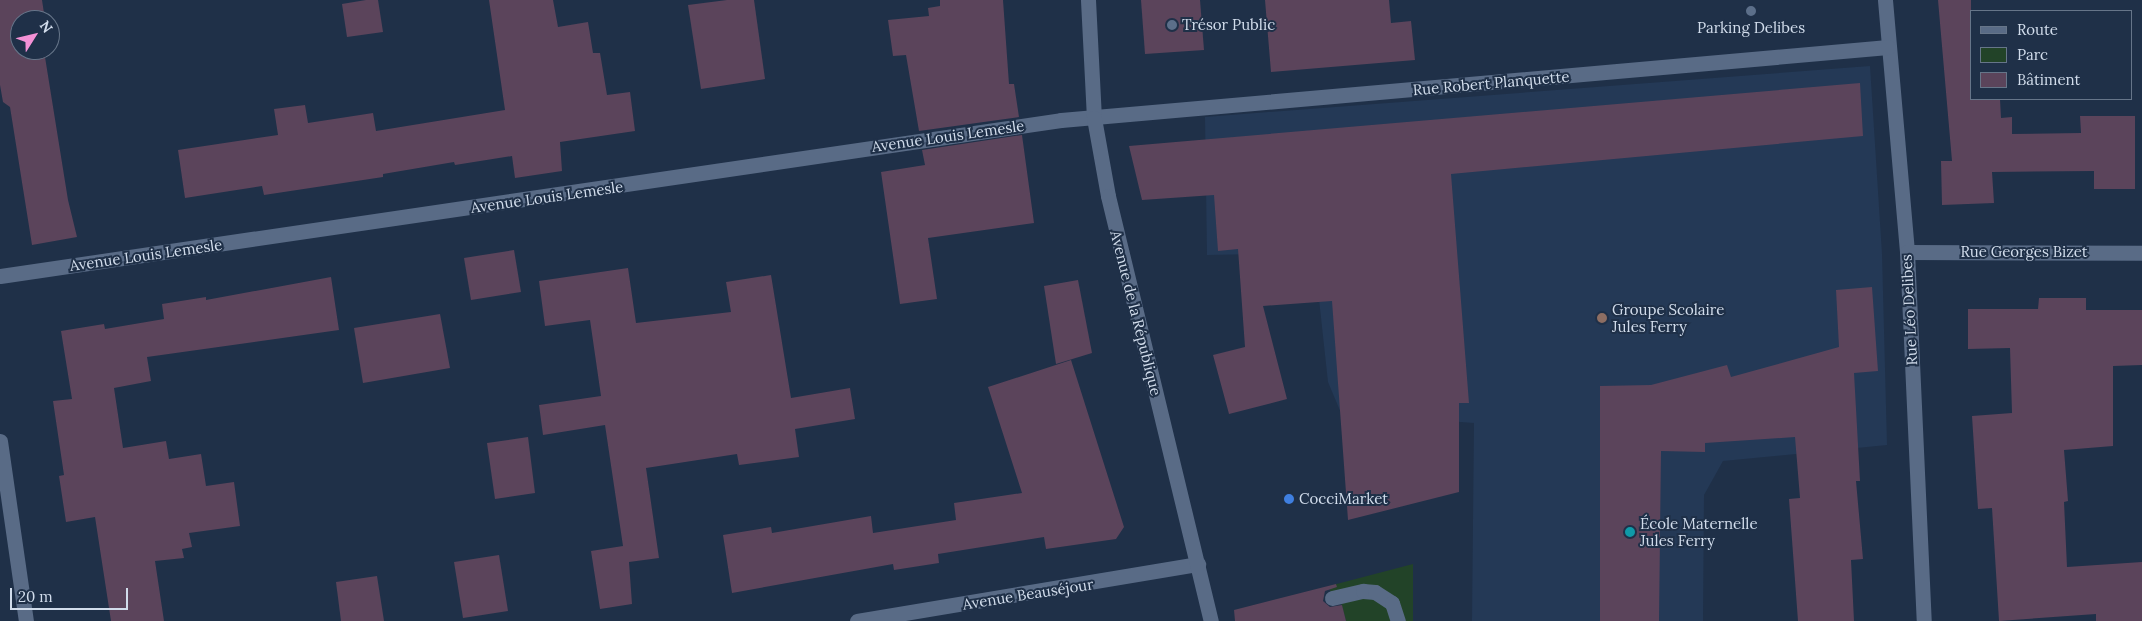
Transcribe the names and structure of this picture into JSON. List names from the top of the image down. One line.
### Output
{"streets":{"street":["Rue Robert Planquette","Avenue Louis Lemesle","Rue Georges Bizet","Rue Léo Delibes","Avenue de la République","Avenue Beauséjour"]},"crossings":[["Rue Robert Planquette","Avenue Louis Lemesle"],["Rue Robert Planquette","Rue Léo Delibes"],["Rue Robert Planquette","Avenue de la République"],["Avenue Louis Lemesle","Avenue de la République"],["Rue Georges Bizet","Rue Léo Delibes"],["Avenue de la République","Avenue Beauséjour"]],"places":["Parking Delibes","Trésor Public","Groupe Scolaire Jules Ferry","CocciMarket","École Maternelle Jules Ferry"],"legend":["Route","Parc","Bâtiment"],"scale_bar":"20 m","north":"top right"}
